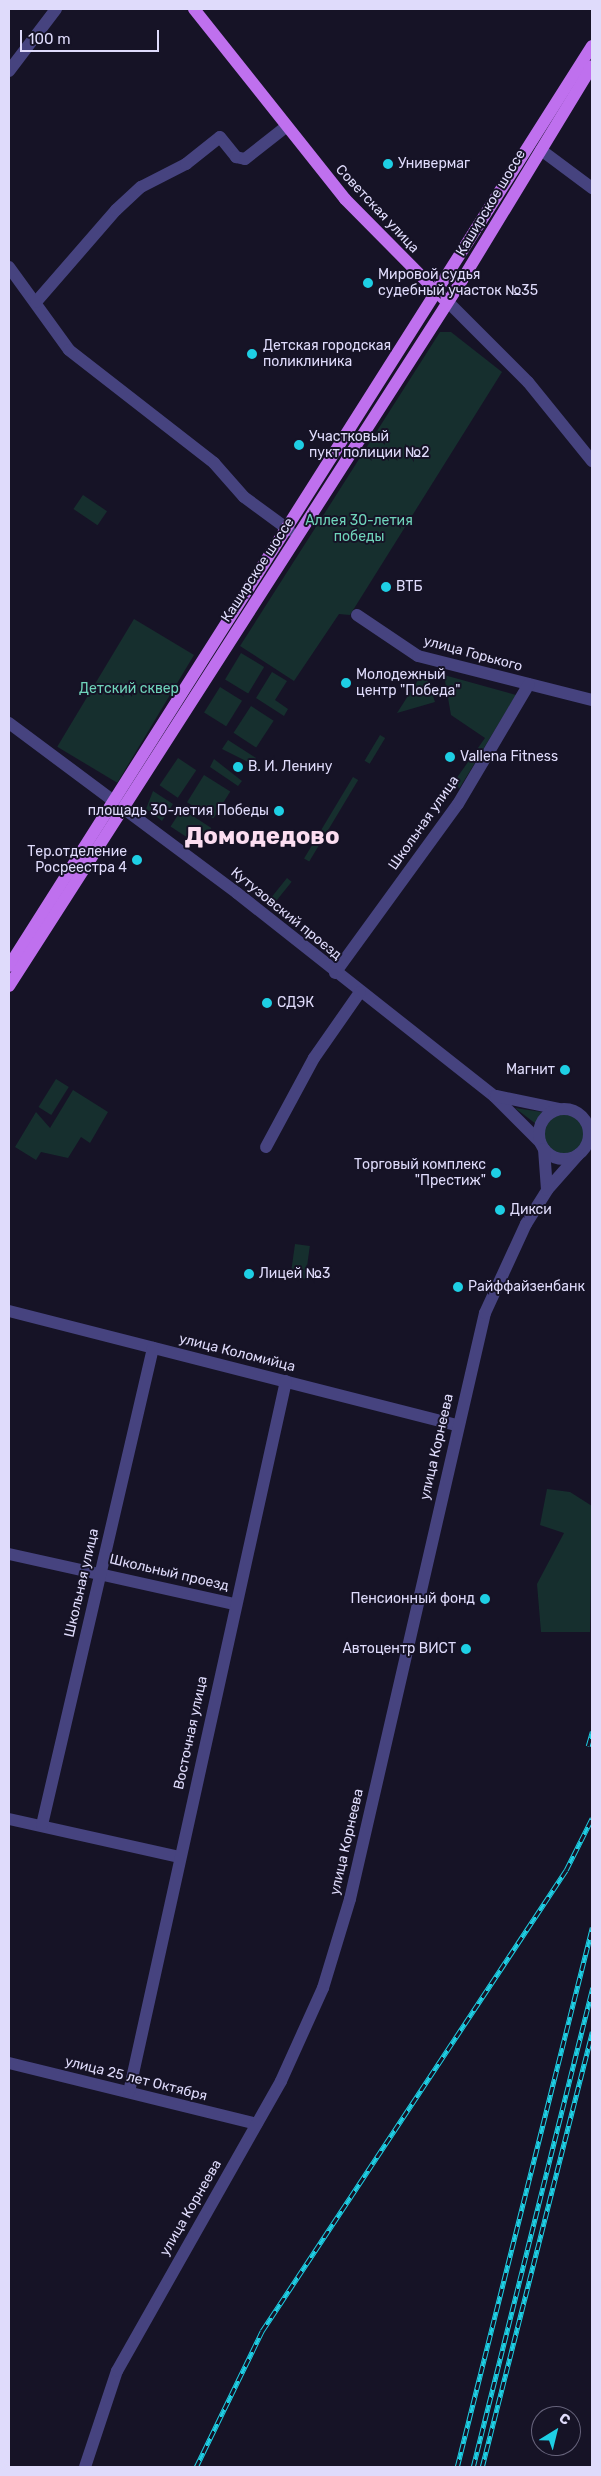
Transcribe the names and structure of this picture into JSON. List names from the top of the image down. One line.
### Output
{"streets":{"main road":["Каширское шоссе","Советская улица"],"street":["улица Горького","Школьная улица","Кутузовский проезд","улица Коломийца","улица Корнеева","Школьный проезд","Восточная улица","улица 25 лет Октября"]},"crossings":[["Каширское шоссе","Советская улица"],["Каширское шоссе","Кутузовский проезд"],["улица Горького","Школьная улица"],["Школьная улица","Кутузовский проезд"],["Школьная улица","улица Коломийца"],["Школьная улица","Школьный проезд"],["Кутузовский проезд","улица Корнеева"],["улица Коломийца","улица Корнеева"],["улица Коломийца","Восточная улица"],["улица Корнеева","улица 25 лет Октября"],["Школьный проезд","Восточная улица"],["Восточная улица","улица 25 лет Октября"]],"districts":["Домодедово"],"parks":["Аллея 30-летия победы","Детский сквер"],"places":["Универмаг","Мировой судья судебный участок №35","Детская городская поликлиника","Участковый пукт полиции №2","ВТБ","Молодежный центр \"Победа\"","Vallena Fitness","В. И. Ленину","площадь 30-летия Победы","Тер.отделение Росреестра 4","СДЭК","Магнит","Торговый комплекс \"Престиж\"","Дикси","Лицей №3","Райффайзенбанк","Пенсионный фонд","Автоцентр ВИСТ"],"scale_bar":"100 m","north":"top right"}
